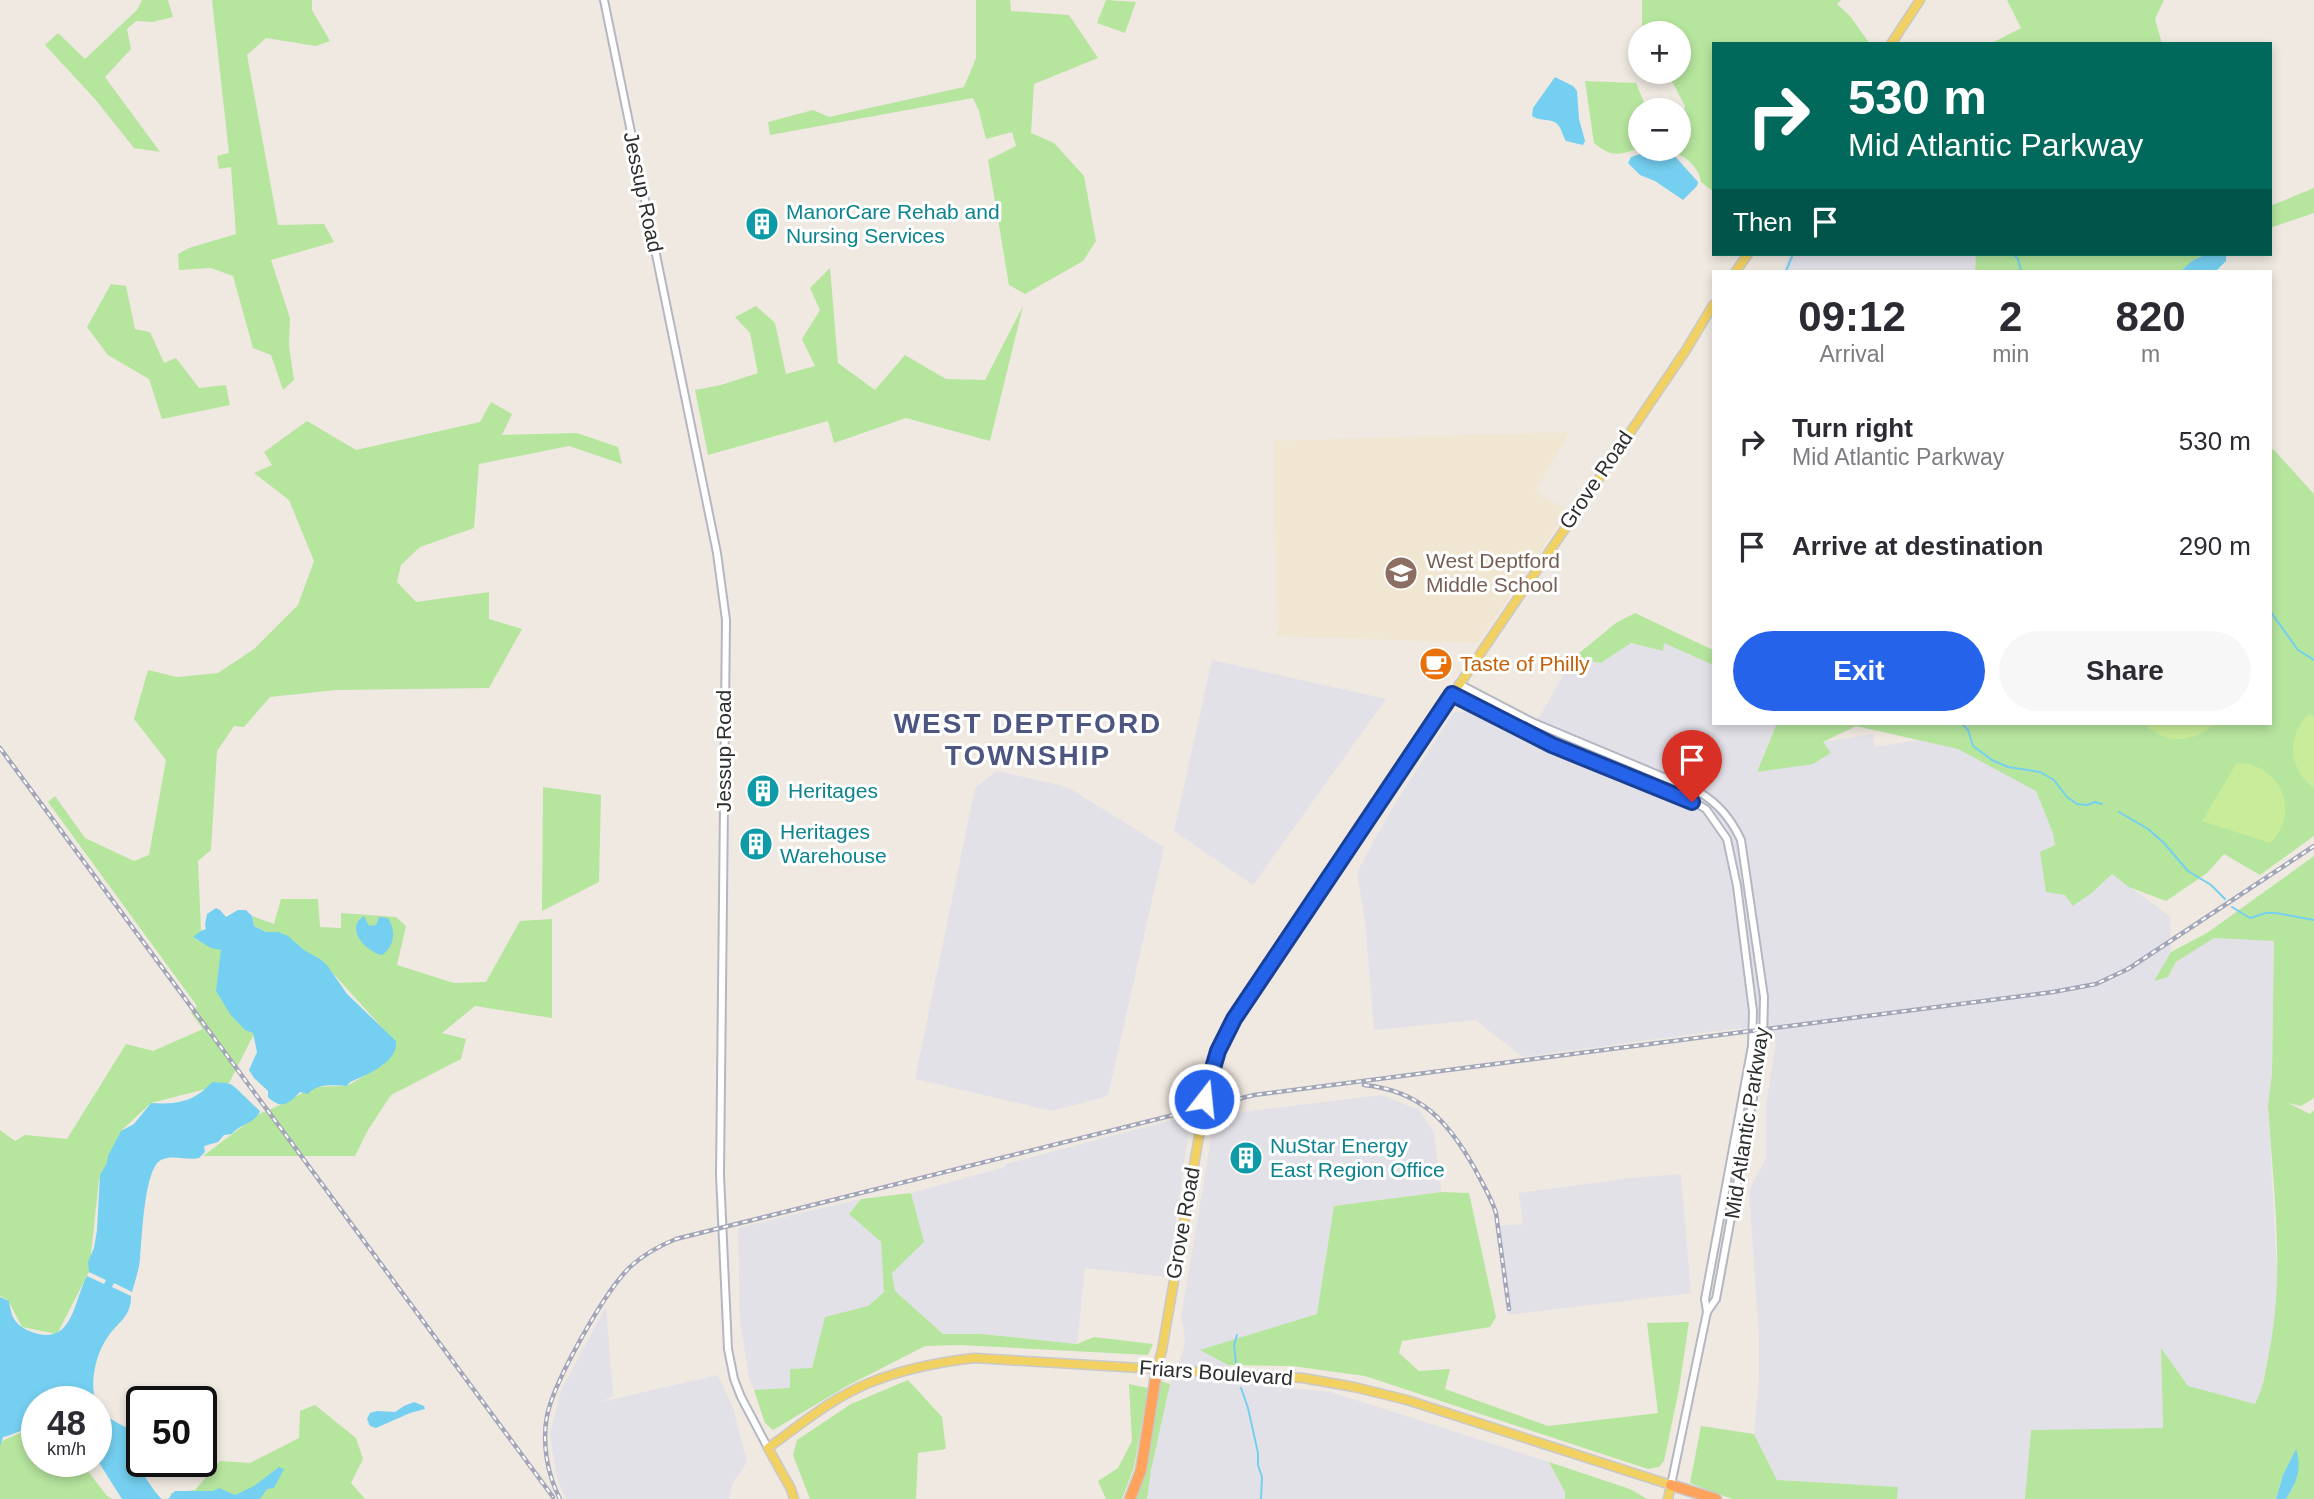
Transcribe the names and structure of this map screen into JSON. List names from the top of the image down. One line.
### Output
{"streets":{"main road":["Jessup Road","Grove Road","Mid Atlantic Parkway","Friars Boulevard"]},"crossings":[["Jessup Road","Friars Boulevard"],["Grove Road","Mid Atlantic Parkway"],["Grove Road","Friars Boulevard"],["Mid Atlantic Parkway","Friars Boulevard"]],"districts":["WEST DEPTFORD TOWNSHIP"],"places":{"building":["ManorCare Rehab and Nursing Services","Heritages","Heritages Warehouse","NuStar Energy East Region Office"],"school or university":["West Deptford Middle School"],"cafe":["Taste of Philly"]},"page":{"map_buttons":["+","−"],"turn":["530 m","Mid Atlantic Parkway"],"then":"Then","eta":["09:12","Arrival","2","min","820","m"],"list":[{"name":"Turn right","note":"Mid Atlantic Parkway","value":"530 m"},{"name":"Arrive at destination","value":"290 m"}],"buttons":["Exit","Share"],"speed":"48 km/h","limit":"50"}}
